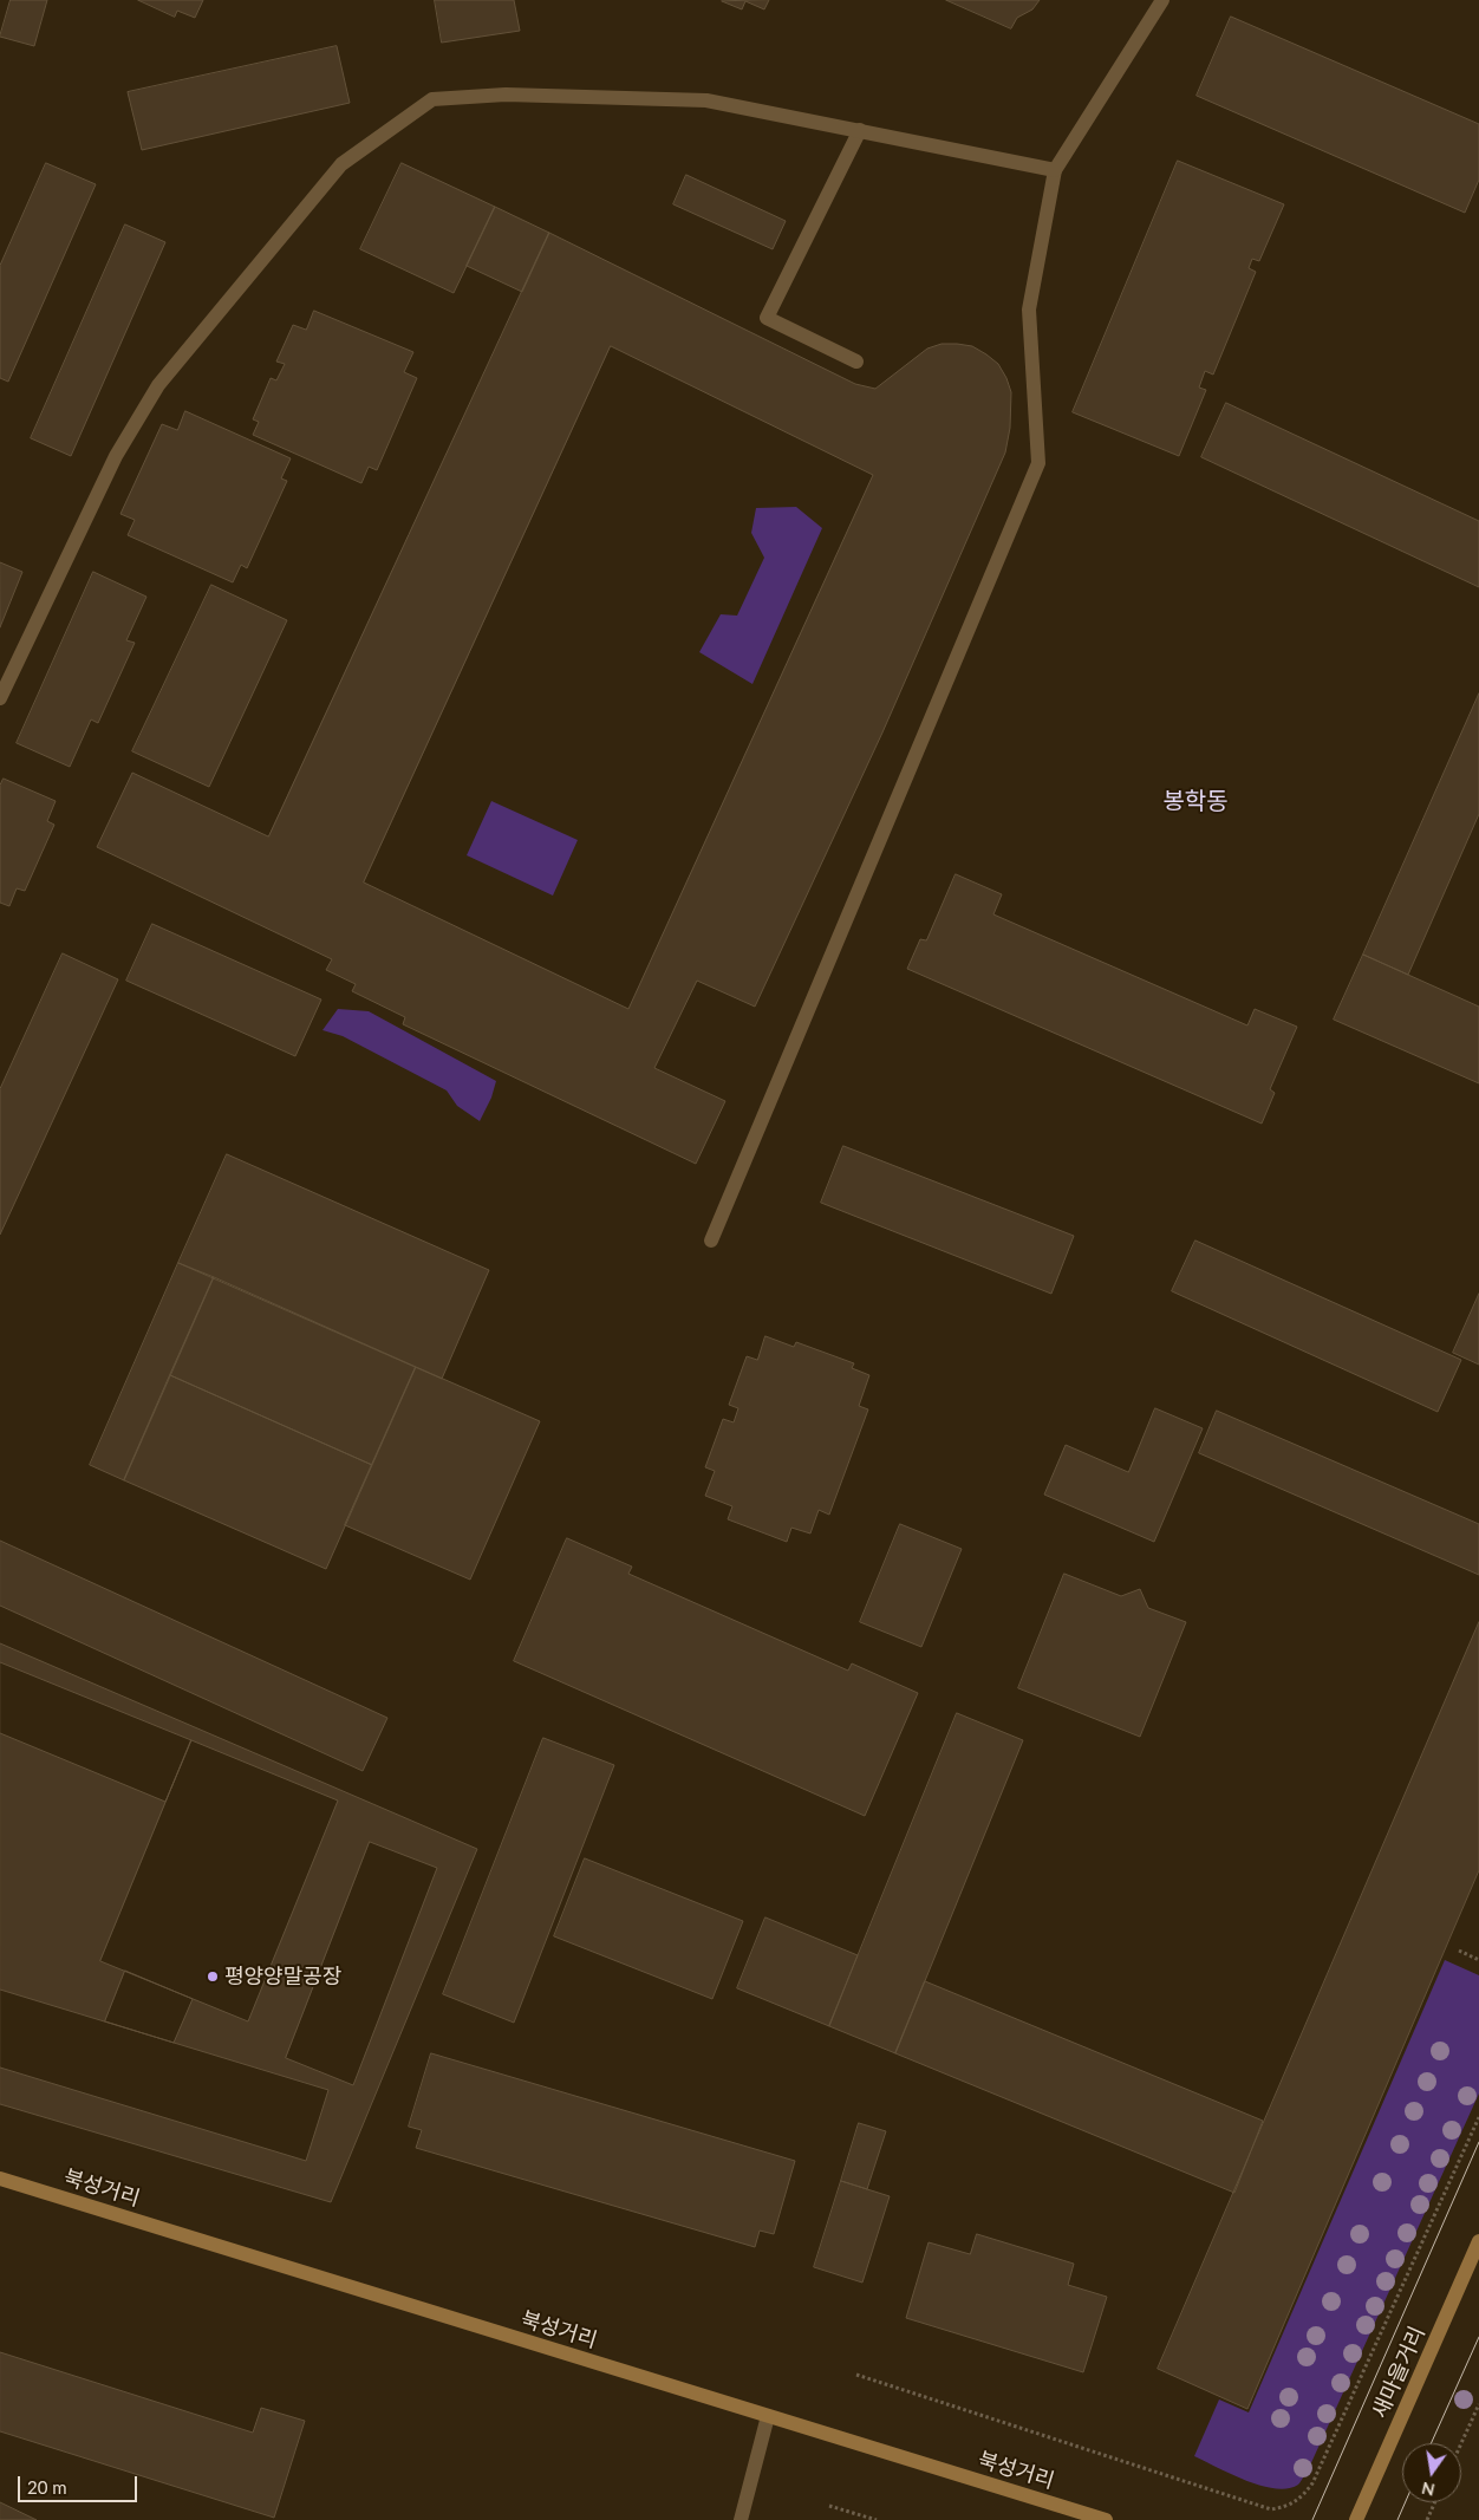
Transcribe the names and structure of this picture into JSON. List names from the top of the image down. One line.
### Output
{"streets":{"main road":["북성거리","새마을거리"]},"districts":["봉학동"],"places":["평양양말공장"],"scale_bar":"20 m","north":"bottom"}
